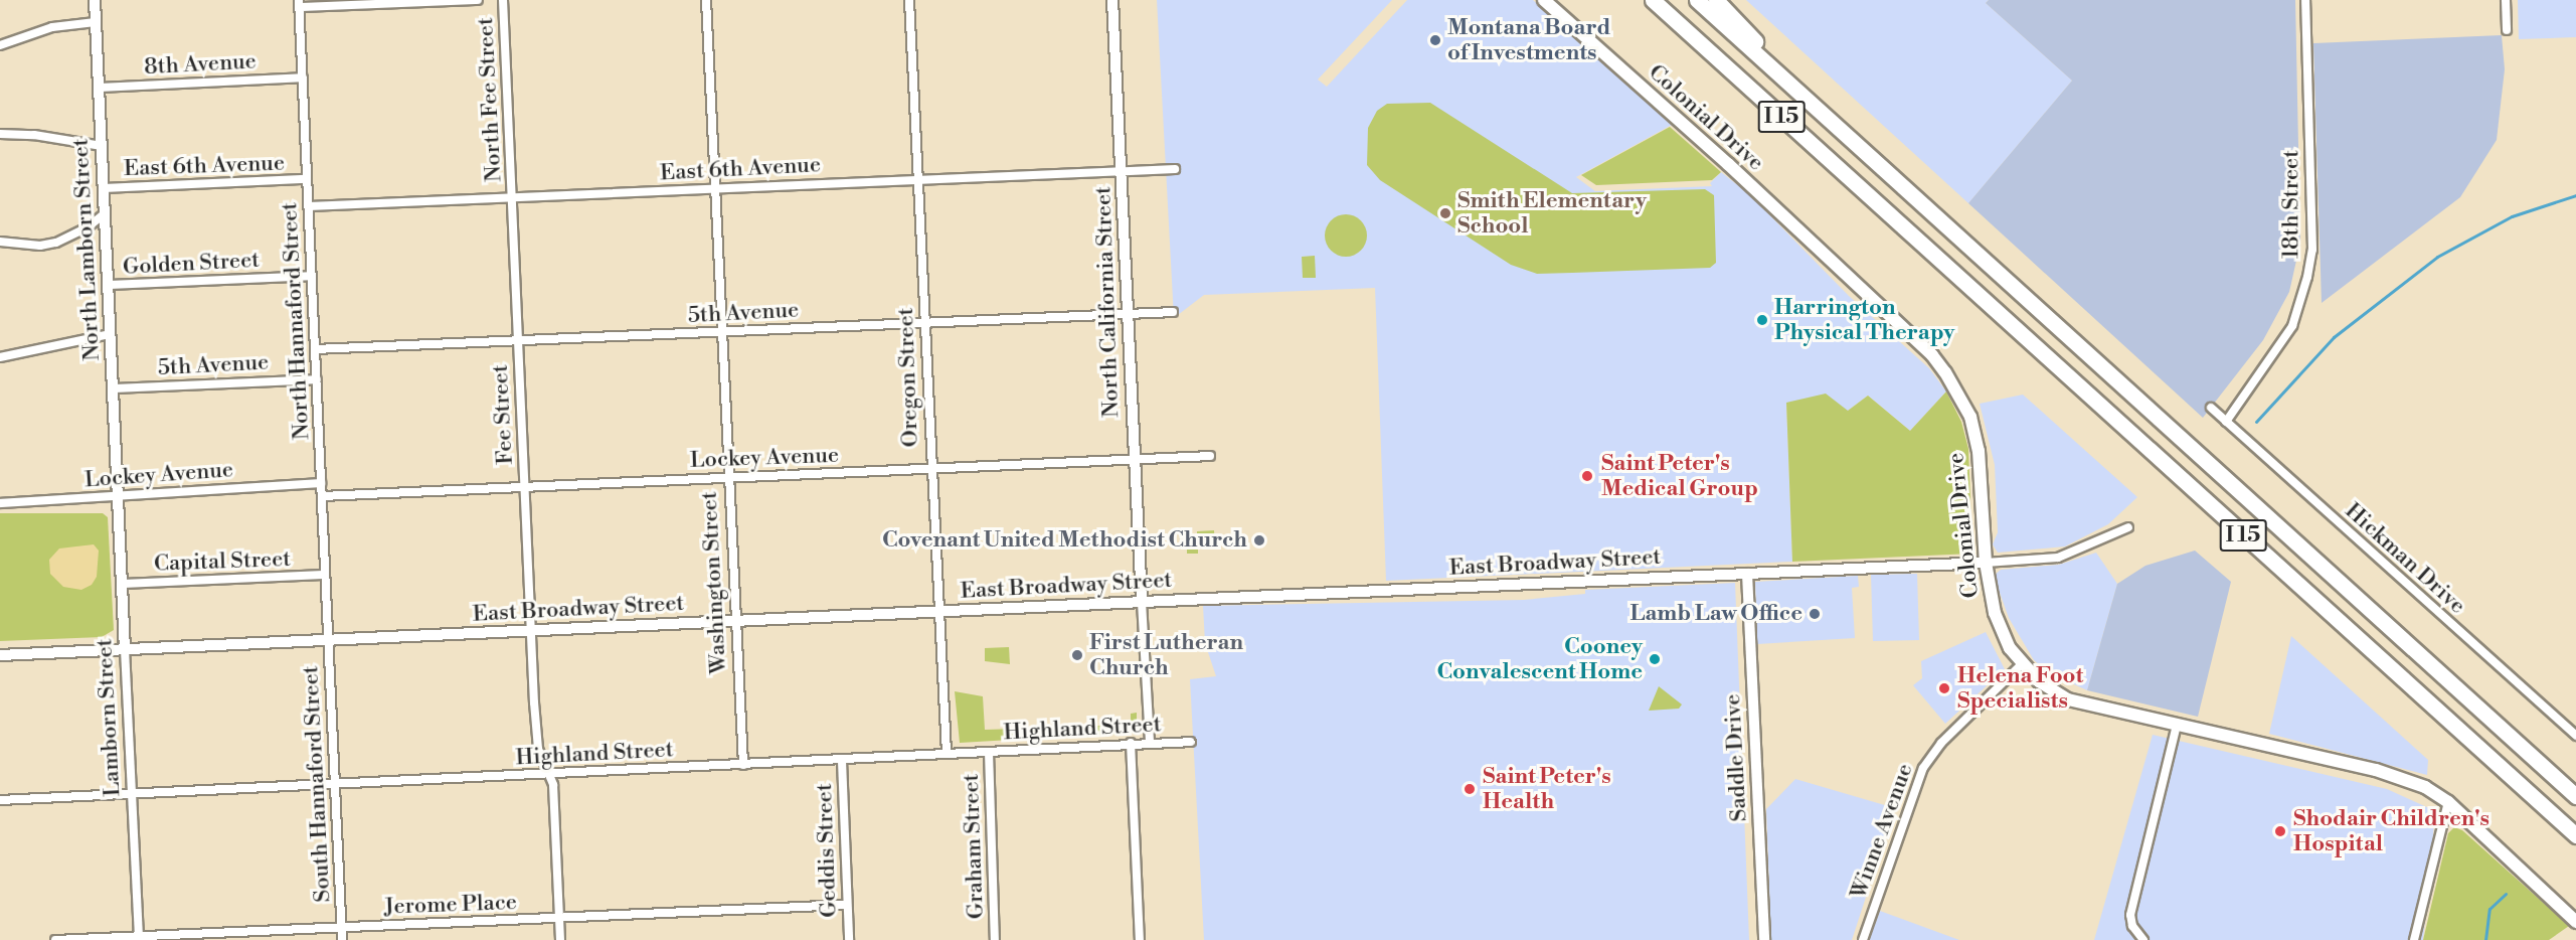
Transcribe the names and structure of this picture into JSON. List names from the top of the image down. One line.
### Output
{"streets":{"highway":["I 15"],"main road":["Colonial Drive"],"street":["8th Avenue","North Fee Street","East 6th Avenue","18th Street","North Lamborn Street","Golden Street","North California Street","5th Avenue","North Hannaford Street","Oregon Street","Fee Street","Lockey Avenue","Hickman Drive","Capital Street","East Broadway Street","Washington Street","Lamborn Street","Highland Street","Saddle Drive","South Hannaford Street","Winne Avenue","Graham Street","Geddis Street","Jerome Place"]},"crossings":[["8th Avenue","North Lamborn Street"],["8th Avenue","North Hannaford Street"],["North Fee Street","East 6th Avenue"],["North Fee Street","Fee Street"],["Colonial Drive","East Broadway Street"],["Colonial Drive","Winne Avenue"],["East 6th Avenue","North Lamborn Street"],["East 6th Avenue","North California Street"],["East 6th Avenue","North Hannaford Street"],["East 6th Avenue","Oregon Street"],["East 6th Avenue","Fee Street"],["East 6th Avenue","Washington Street"],["18th Street","Hickman Drive"],["North Lamborn Street","Golden Street"],["North Lamborn Street","5th Avenue"],["North Lamborn Street","Lockey Avenue"],["North Lamborn Street","Lamborn Street"],["Golden Street","North Hannaford Street"],["North California Street","5th Avenue"],["North California Street","Lockey Avenue"],["North California Street","East Broadway Street"],["5th Avenue","North Hannaford Street"],["5th Avenue","Oregon Street"],["5th Avenue","Fee Street"],["5th Avenue","Washington Street"],["North Hannaford Street","Lockey Avenue"],["North Hannaford Street","Capital Street"],["North Hannaford Street","East Broadway Street"],["North Hannaford Street","South Hannaford Street"],["Oregon Street","Lockey Avenue"],["Oregon Street","East Broadway Street"],["Oregon Street","Highland Street"],["Fee Street","Lockey Avenue"],["Fee Street","East Broadway Street"],["Fee Street","Highland Street"],["Fee Street","Jerome Place"],["Lockey Avenue","Washington Street"],["Lockey Avenue","Lamborn Street"],["Capital Street","Lamborn Street"],["East Broadway Street","Washington Street"],["East Broadway Street","Lamborn Street"],["East Broadway Street","Saddle Drive"],["East Broadway Street","South Hannaford Street"],["Washington Street","Highland Street"],["Lamborn Street","Highland Street"],["Lamborn Street","Jerome Place"],["Highland Street","South Hannaford Street"],["Highland Street","Graham Street"],["Highland Street","Geddis Street"],["South Hannaford Street","Jerome Place"],["Geddis Street","Jerome Place"]],"places":["Montana Board of Investments","Smith Elementary School","Harrington Physical Therapy","Saint Peter's Medical Group","Covenant United Methodist Church","Lamb Law Office","First Lutheran Church","Cooney Convalescent Home","Helena Foot Specialists","Saint Peter's Health","Shodair Children's Hospital"]}
